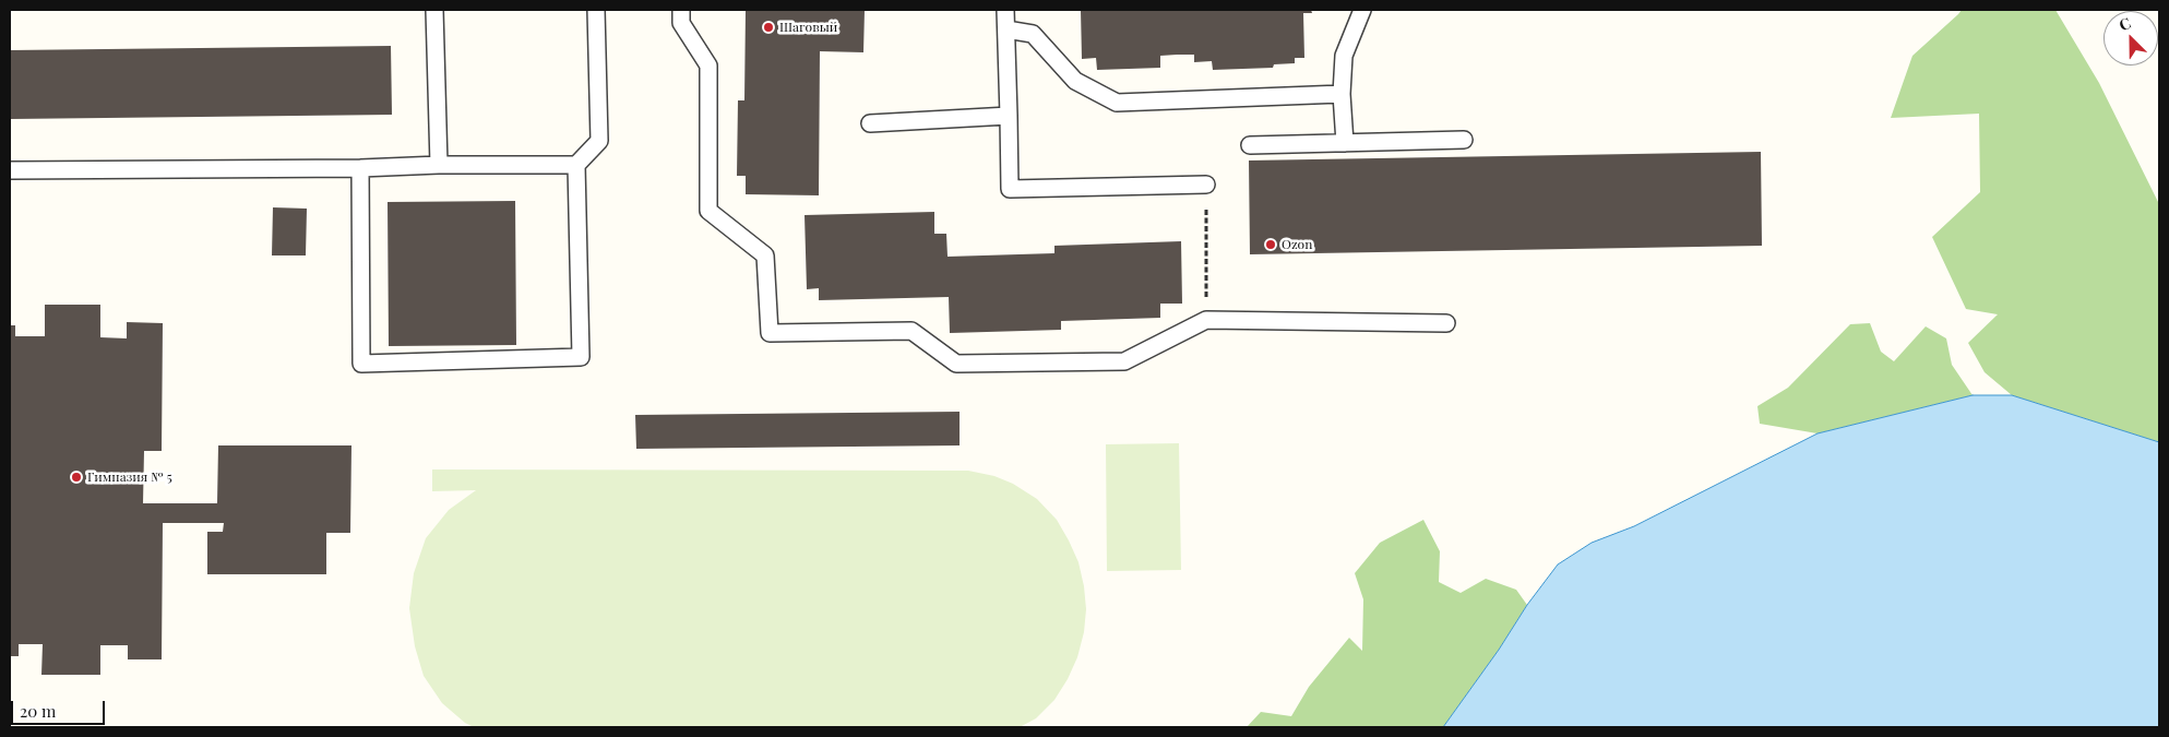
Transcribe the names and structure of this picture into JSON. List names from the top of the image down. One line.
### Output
{"places":["Шаговый","Ozon","Гимназия № 5"],"scale_bar":"20 m","north":"top left"}
